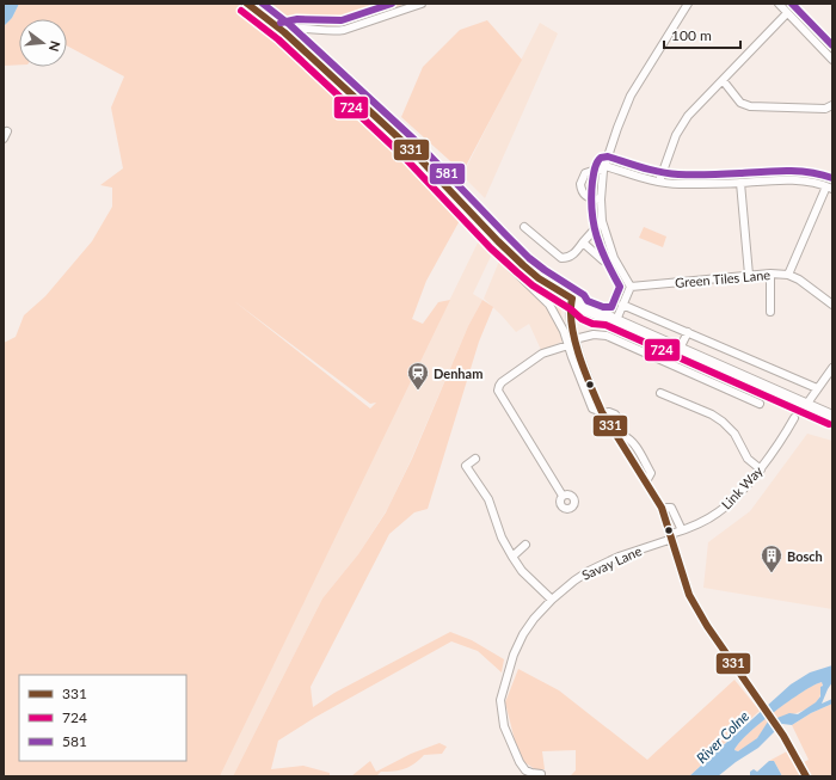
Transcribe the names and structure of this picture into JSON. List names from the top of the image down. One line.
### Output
{"streets":{"street":["Green Tiles Lane","Link Way","Savay Lane"]},"crossings":[["Link Way","Savay Lane"]],"water":["River Colne"],"places":{"station":["Denham"],"building":["Bosch"]},"lines":["transit line 331","transit line 581","transit line 724"],"legend":["331","724","581"],"scale_bar":"100 m","north":"right"}
